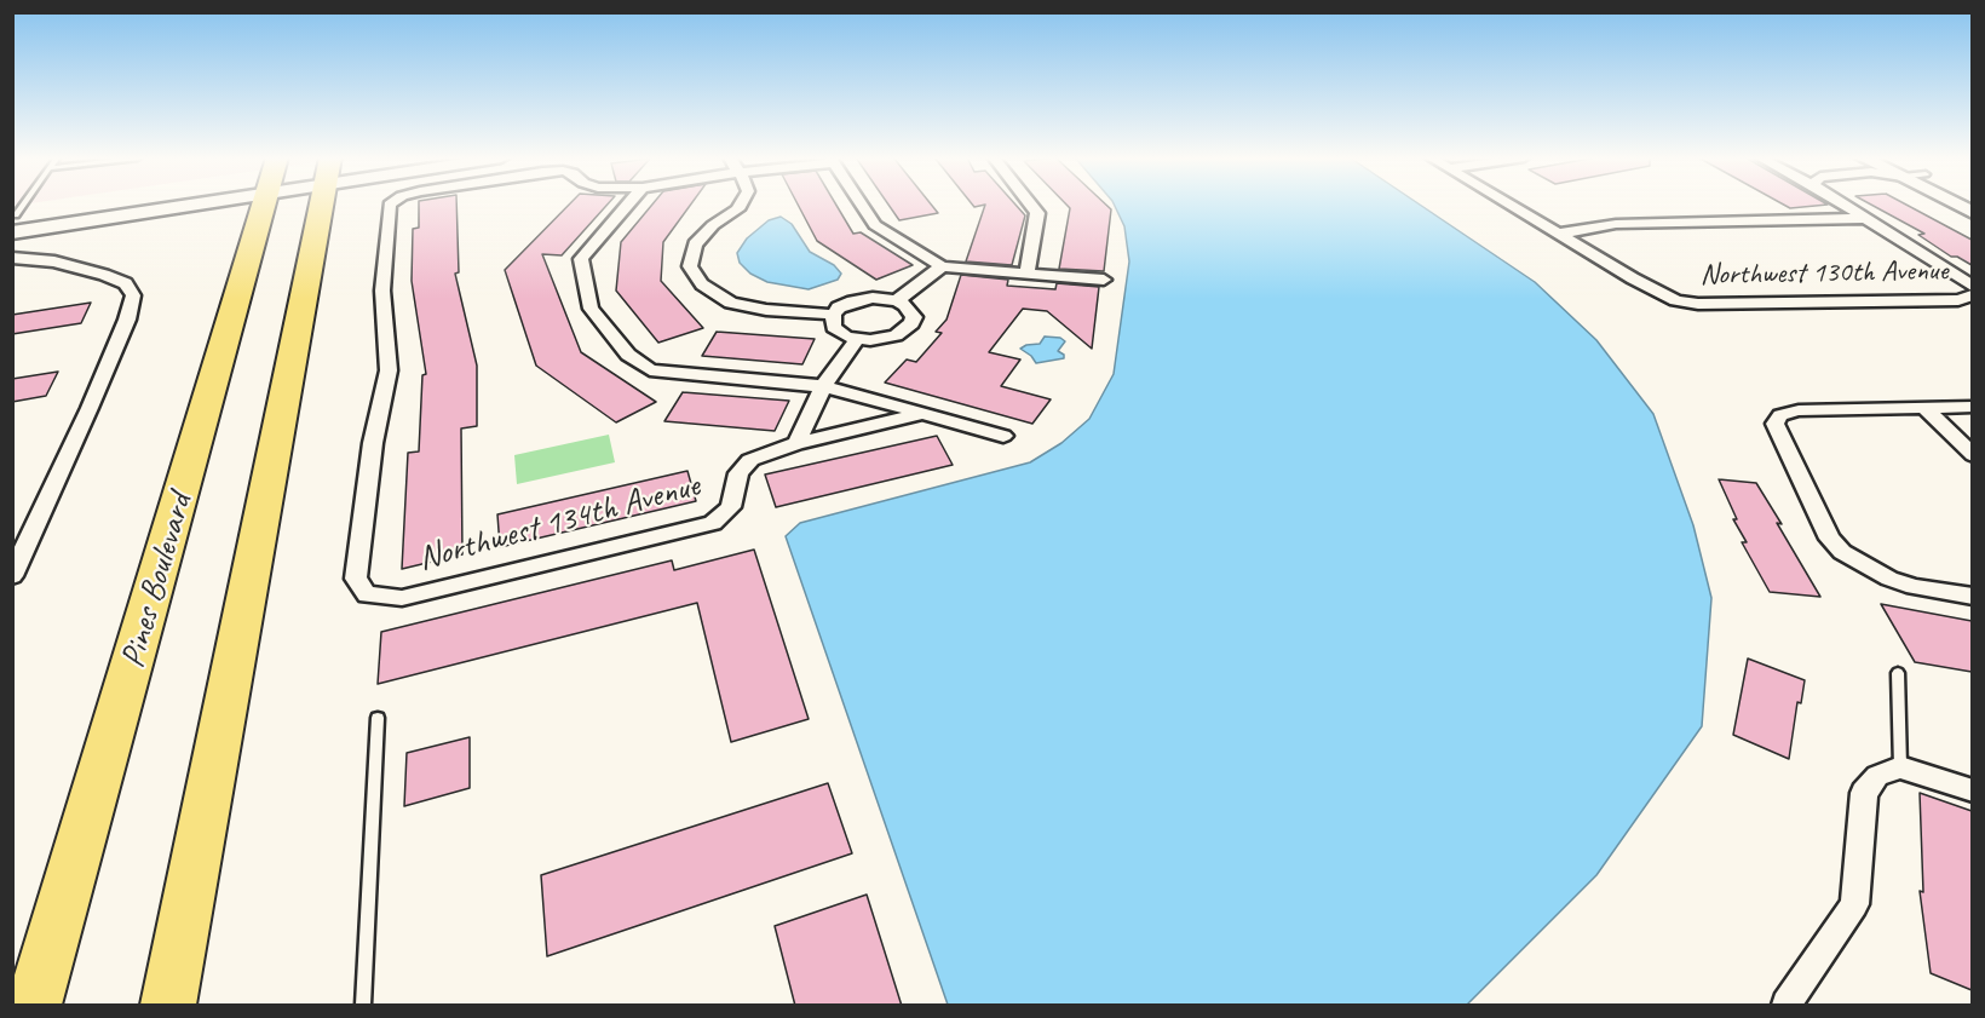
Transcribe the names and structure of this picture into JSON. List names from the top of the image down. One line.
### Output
{"streets":{"highway":["Pines Boulevard"],"street":["Northwest 130th Avenue","Northwest 134th Avenue"]}}
